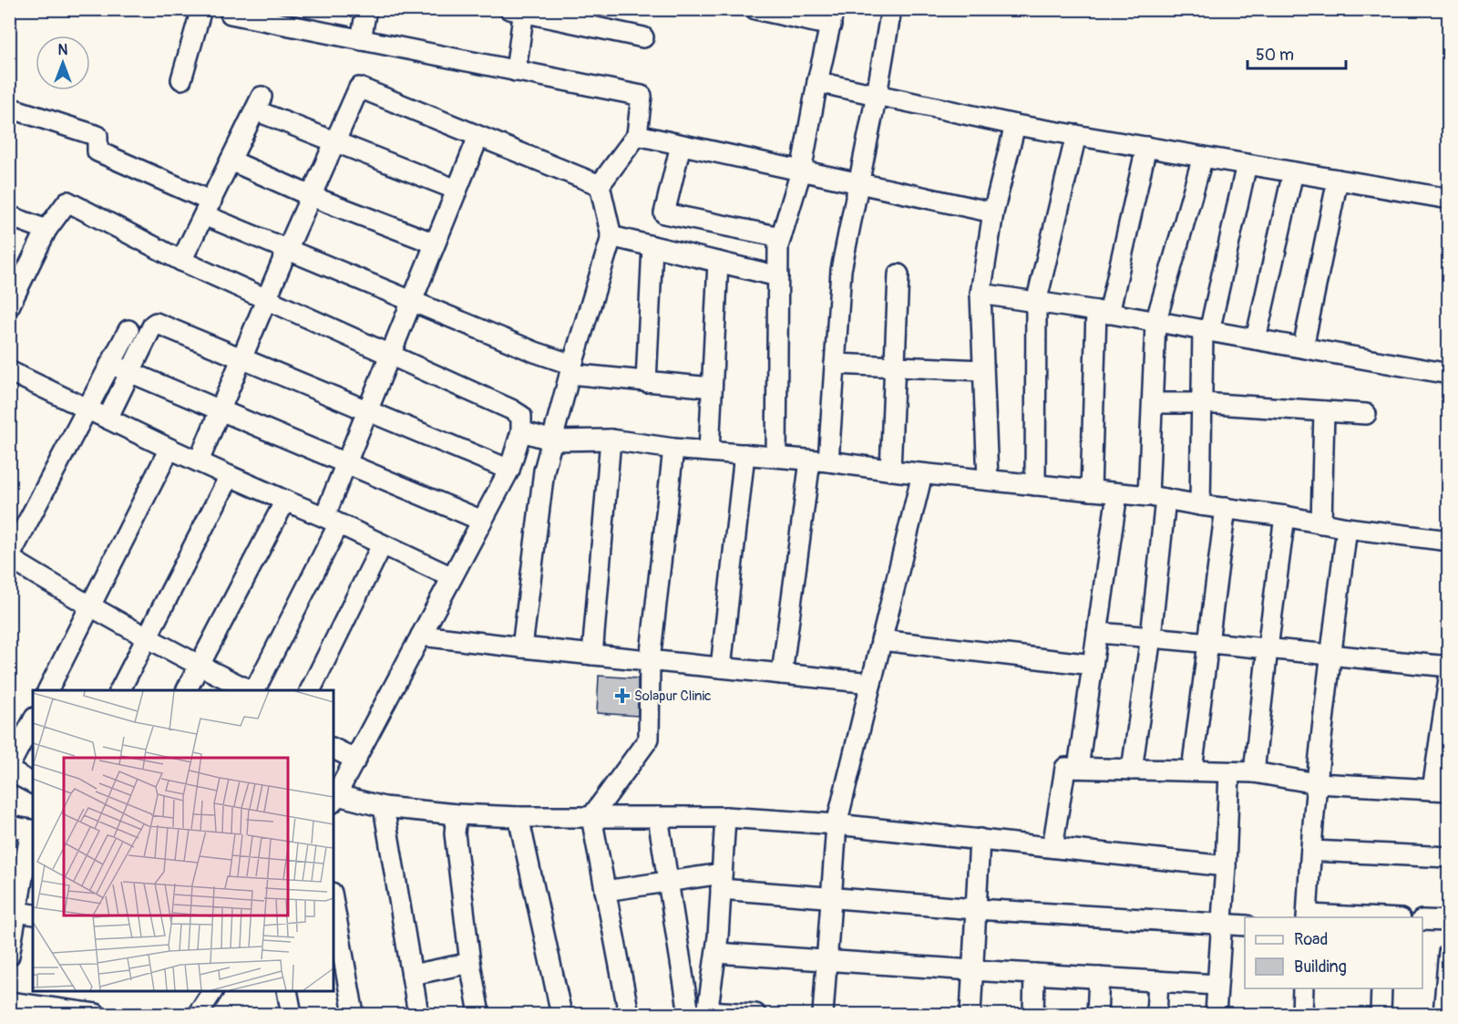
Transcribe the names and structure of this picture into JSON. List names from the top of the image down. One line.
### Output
{"places":{"health":["Solapur Clinic"]},"legend":["Road","Building"],"scale_bar":"50 m","north":"top"}
